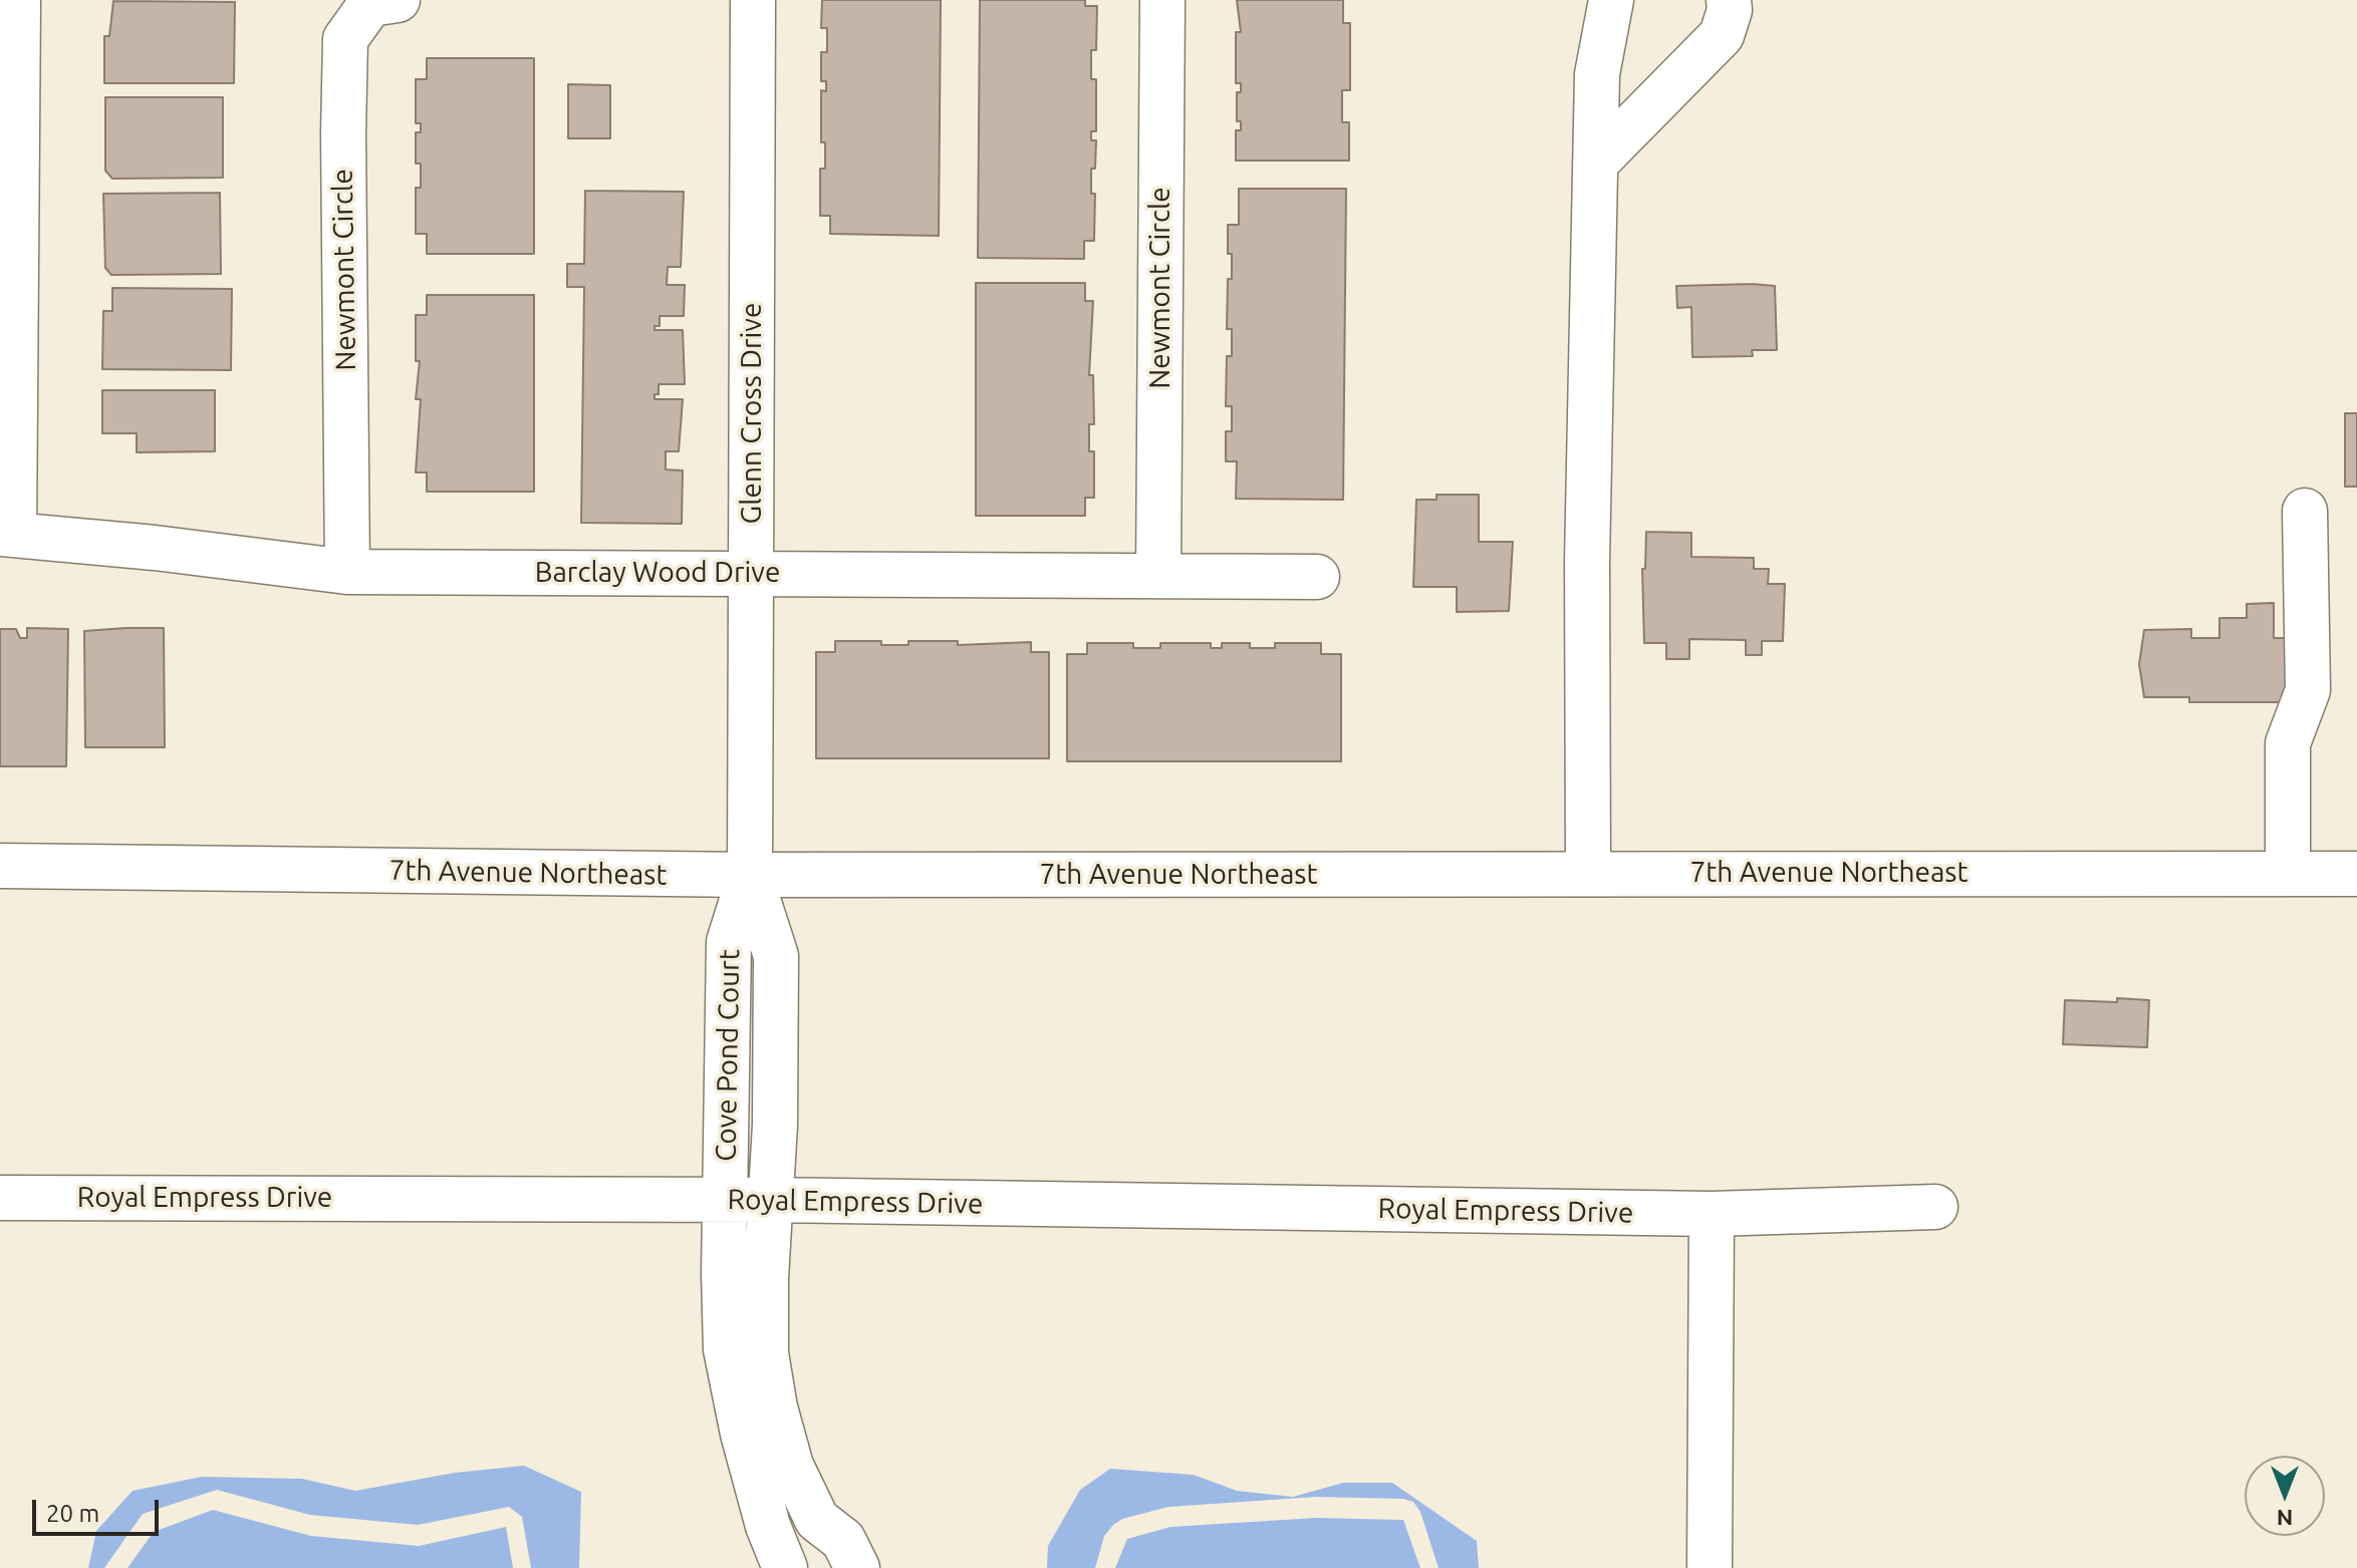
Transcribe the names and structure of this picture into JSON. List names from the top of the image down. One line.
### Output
{"streets":{"street":["Newmont Circle","Glenn Cross Drive","Barclay Wood Drive","7th Avenue Northeast","Cove Pond Court","Royal Empress Drive"]},"crossings":[["Newmont Circle","Barclay Wood Drive"],["Glenn Cross Drive","Barclay Wood Drive"],["Glenn Cross Drive","7th Avenue Northeast"],["Glenn Cross Drive","Cove Pond Court"],["7th Avenue Northeast","Cove Pond Court"],["Cove Pond Court","Royal Empress Drive"]],"scale_bar":"20 m","north":"bottom"}
